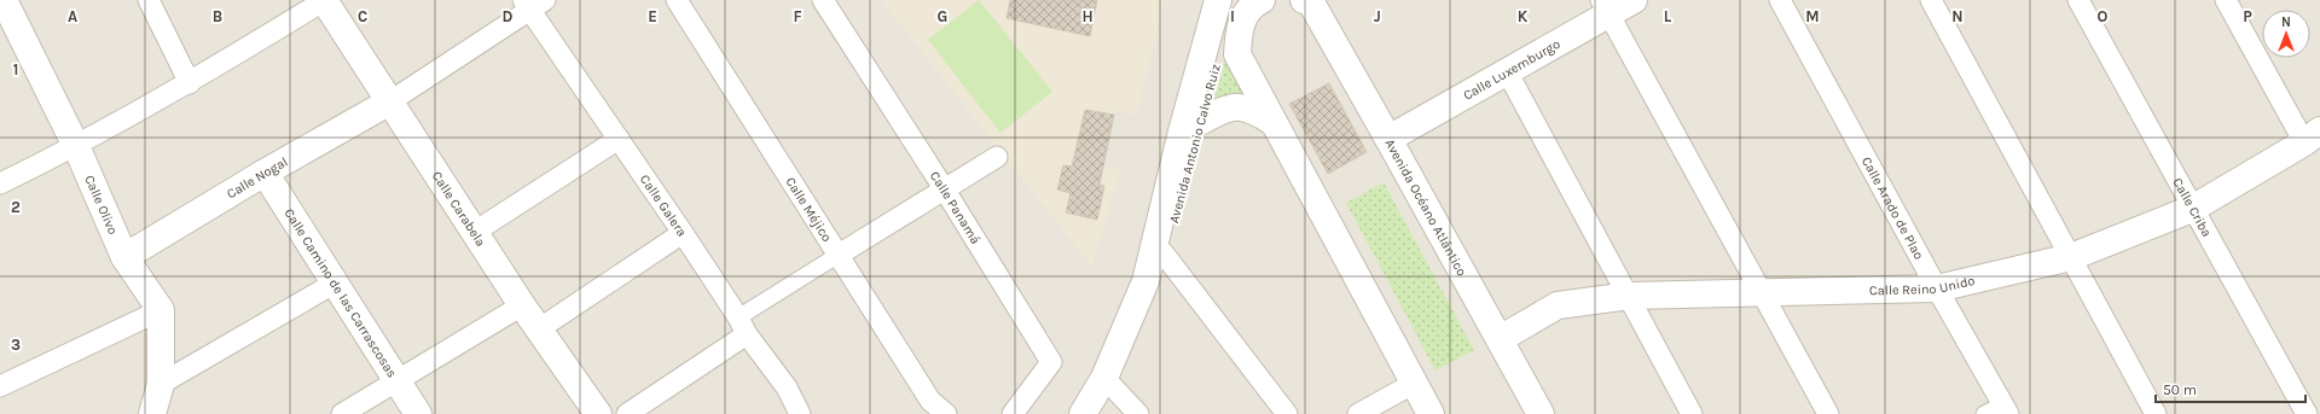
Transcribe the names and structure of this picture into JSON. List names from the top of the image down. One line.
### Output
{"streets":{"street":["Calle Luxemburgo","Avenida Antonio Calvo Ruiz","Calle Nogal","Calle Olivo","Calle Galera","Calle Carabela","Calle Panamá","Avenida Océano Atlántico","Calle Arado de Plao","Calle Criba","Calle Méjico","Calle Reino Unido","Calle Camino de las Carrascosas"]},"crossings":[["Calle Luxemburgo","Avenida Océano Atlántico"],["Calle Nogal","Calle Olivo"],["Calle Nogal","Calle Carabela"],["Calle Nogal","Calle Camino de las Carrascosas"],["Avenida Océano Atlántico","Calle Reino Unido"],["Calle Arado de Plao","Calle Reino Unido"],["Calle Criba","Calle Reino Unido"]],"scale_bar":"50 m","north":"top","grid":{"columns":["A","B","C","D","E","F","G","H","I","J","K","L","M","N","O","P"],"rows":["1","2","3"]}}
